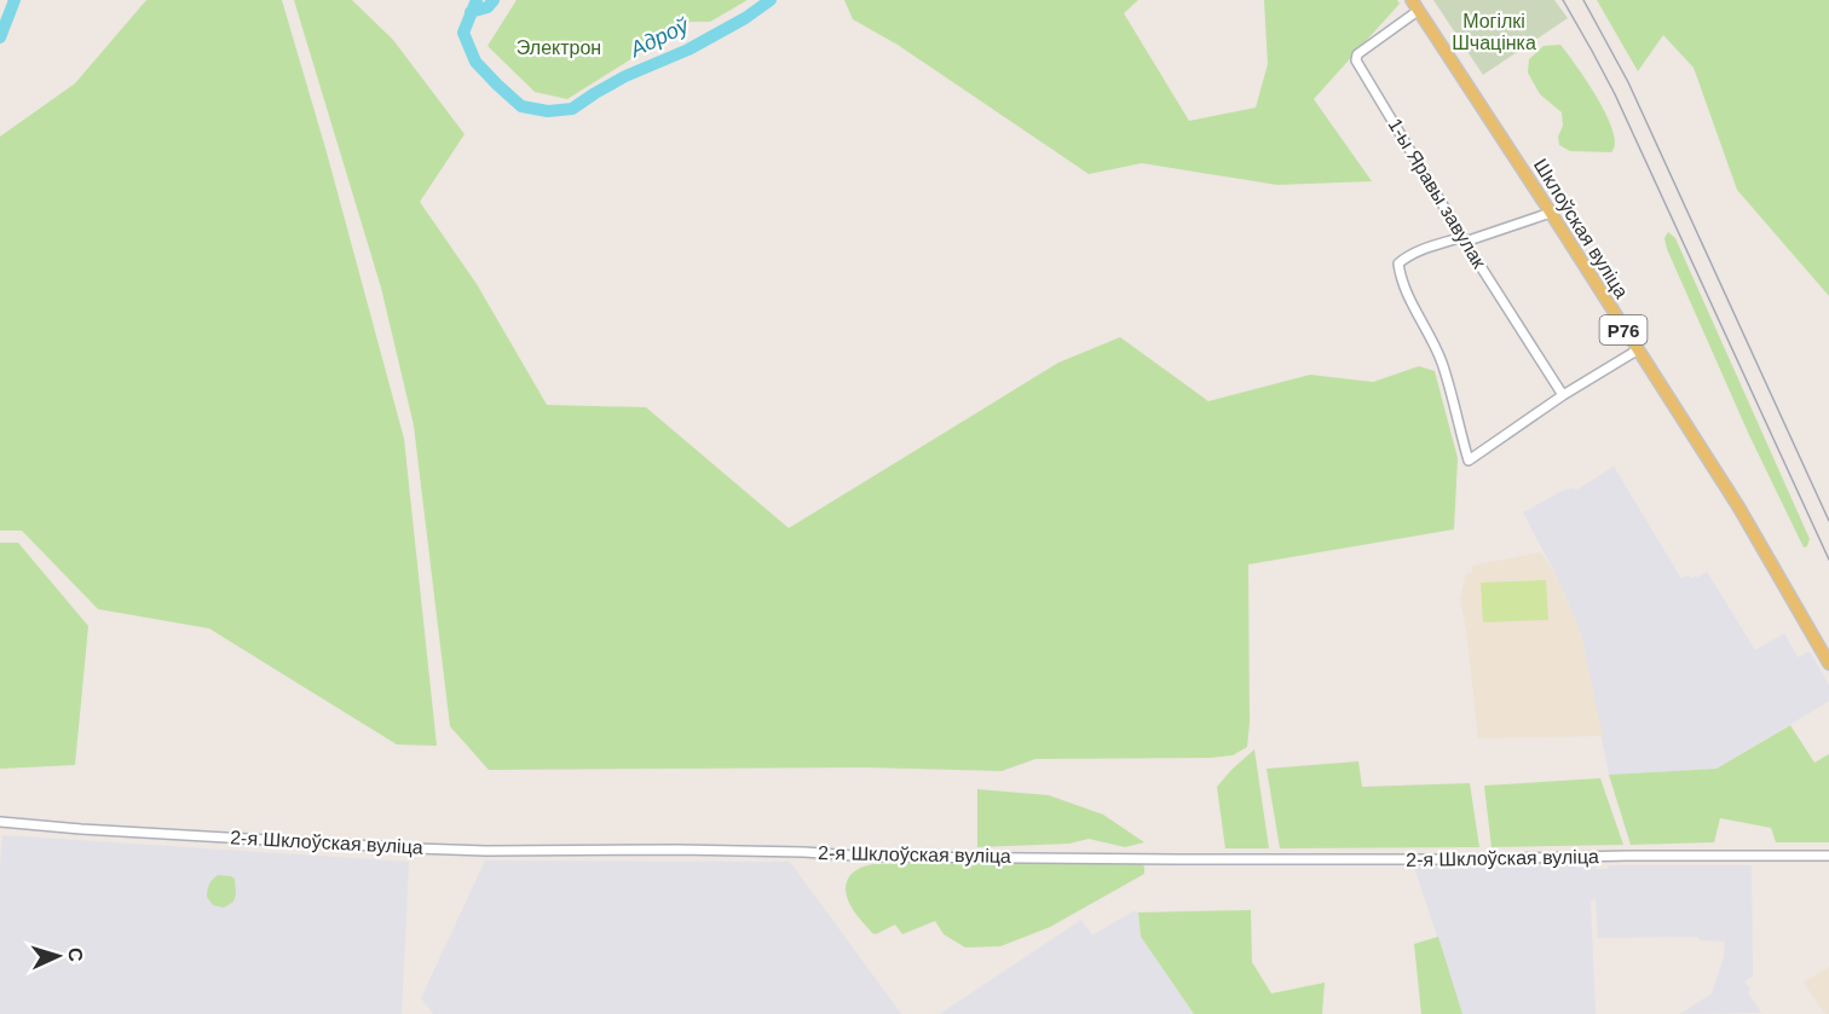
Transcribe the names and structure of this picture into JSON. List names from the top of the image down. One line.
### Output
{"streets":{"main road":["Шклоўская вуліца","Р76"],"street":["1-ы Яравы завулак","2-я Шклоўская вуліца"]},"crossings":[["1-ы Яравы завулак","Шклоўская вуліца"]],"water":["Адроў"],"parks":["Могілкі Шчацінка","Электрон"],"north":"right"}
